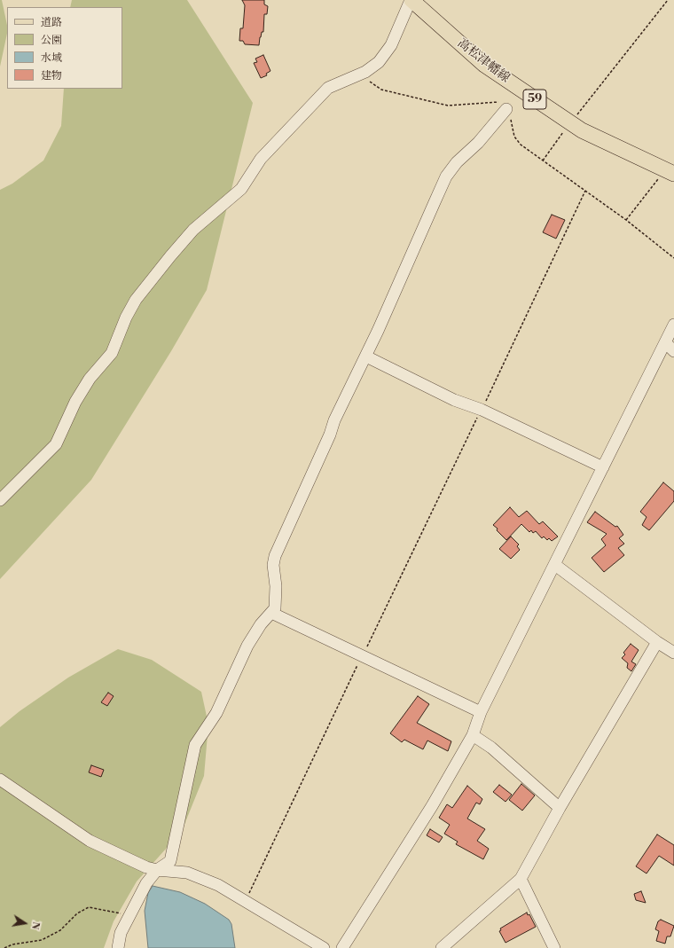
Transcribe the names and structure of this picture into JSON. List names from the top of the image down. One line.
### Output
{"streets":{"main road":["高松津幡線","59"]},"legend":["道路","公園","水域","建物"],"north":"right"}
